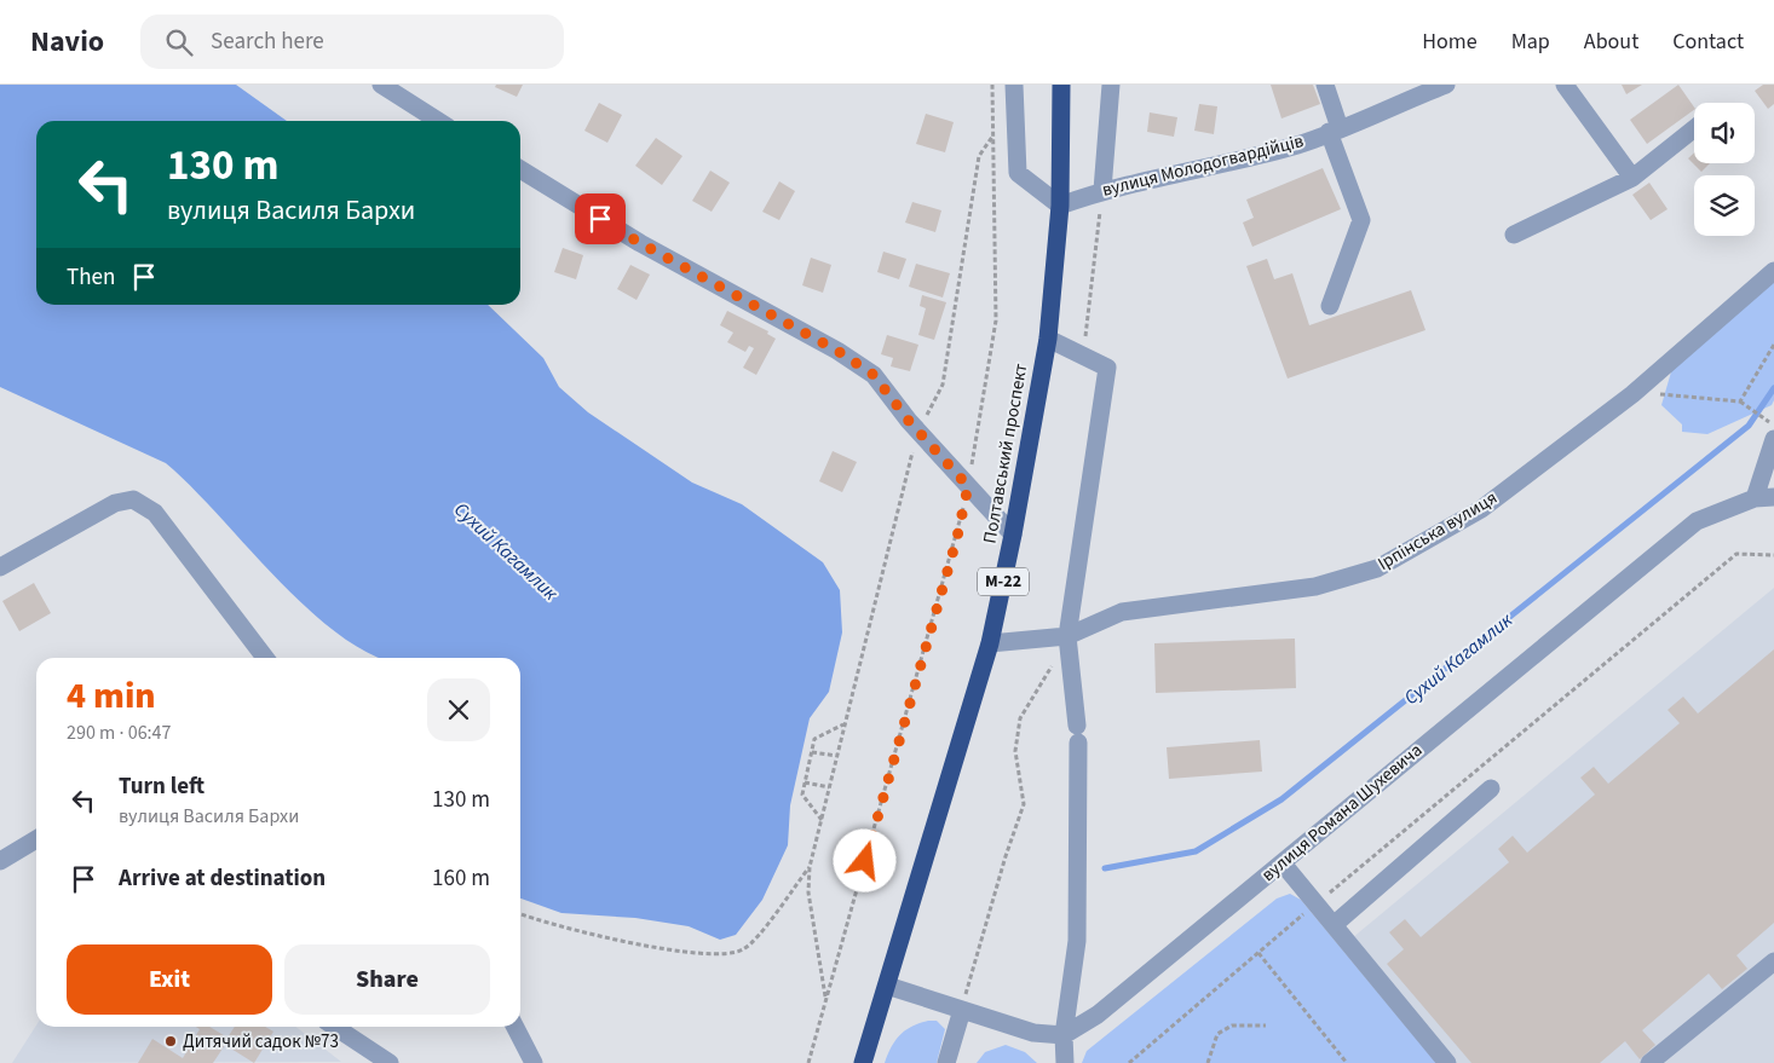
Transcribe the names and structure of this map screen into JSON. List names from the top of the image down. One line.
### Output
{"streets":{"highway":["Полтавський проспект","М-22"],"street":["вулиця Молодогвардійців","Ірпінська вулиця","вулиця Романа Шухевича"]},"crossings":[["вулиця Молодогвардійців","Полтавський проспект"],["Полтавський проспект","Ірпінська вулиця"]],"water":["Сухий Кагамлик"],"places":["Дитячий садок №73"],"page":{"header":"Navio","search":"Search here","nav":["Home","Map","About","Contact"],"turn":["130 m","вулиця Василя Бархи"],"then":"Then","heading":["4 min","290 m · 06:47"],"list":[{"name":"Turn left","note":"вулиця Василя Бархи","value":"130 m"},{"name":"Arrive at destination","value":"160 m"}],"buttons":["Exit","Share"]}}
